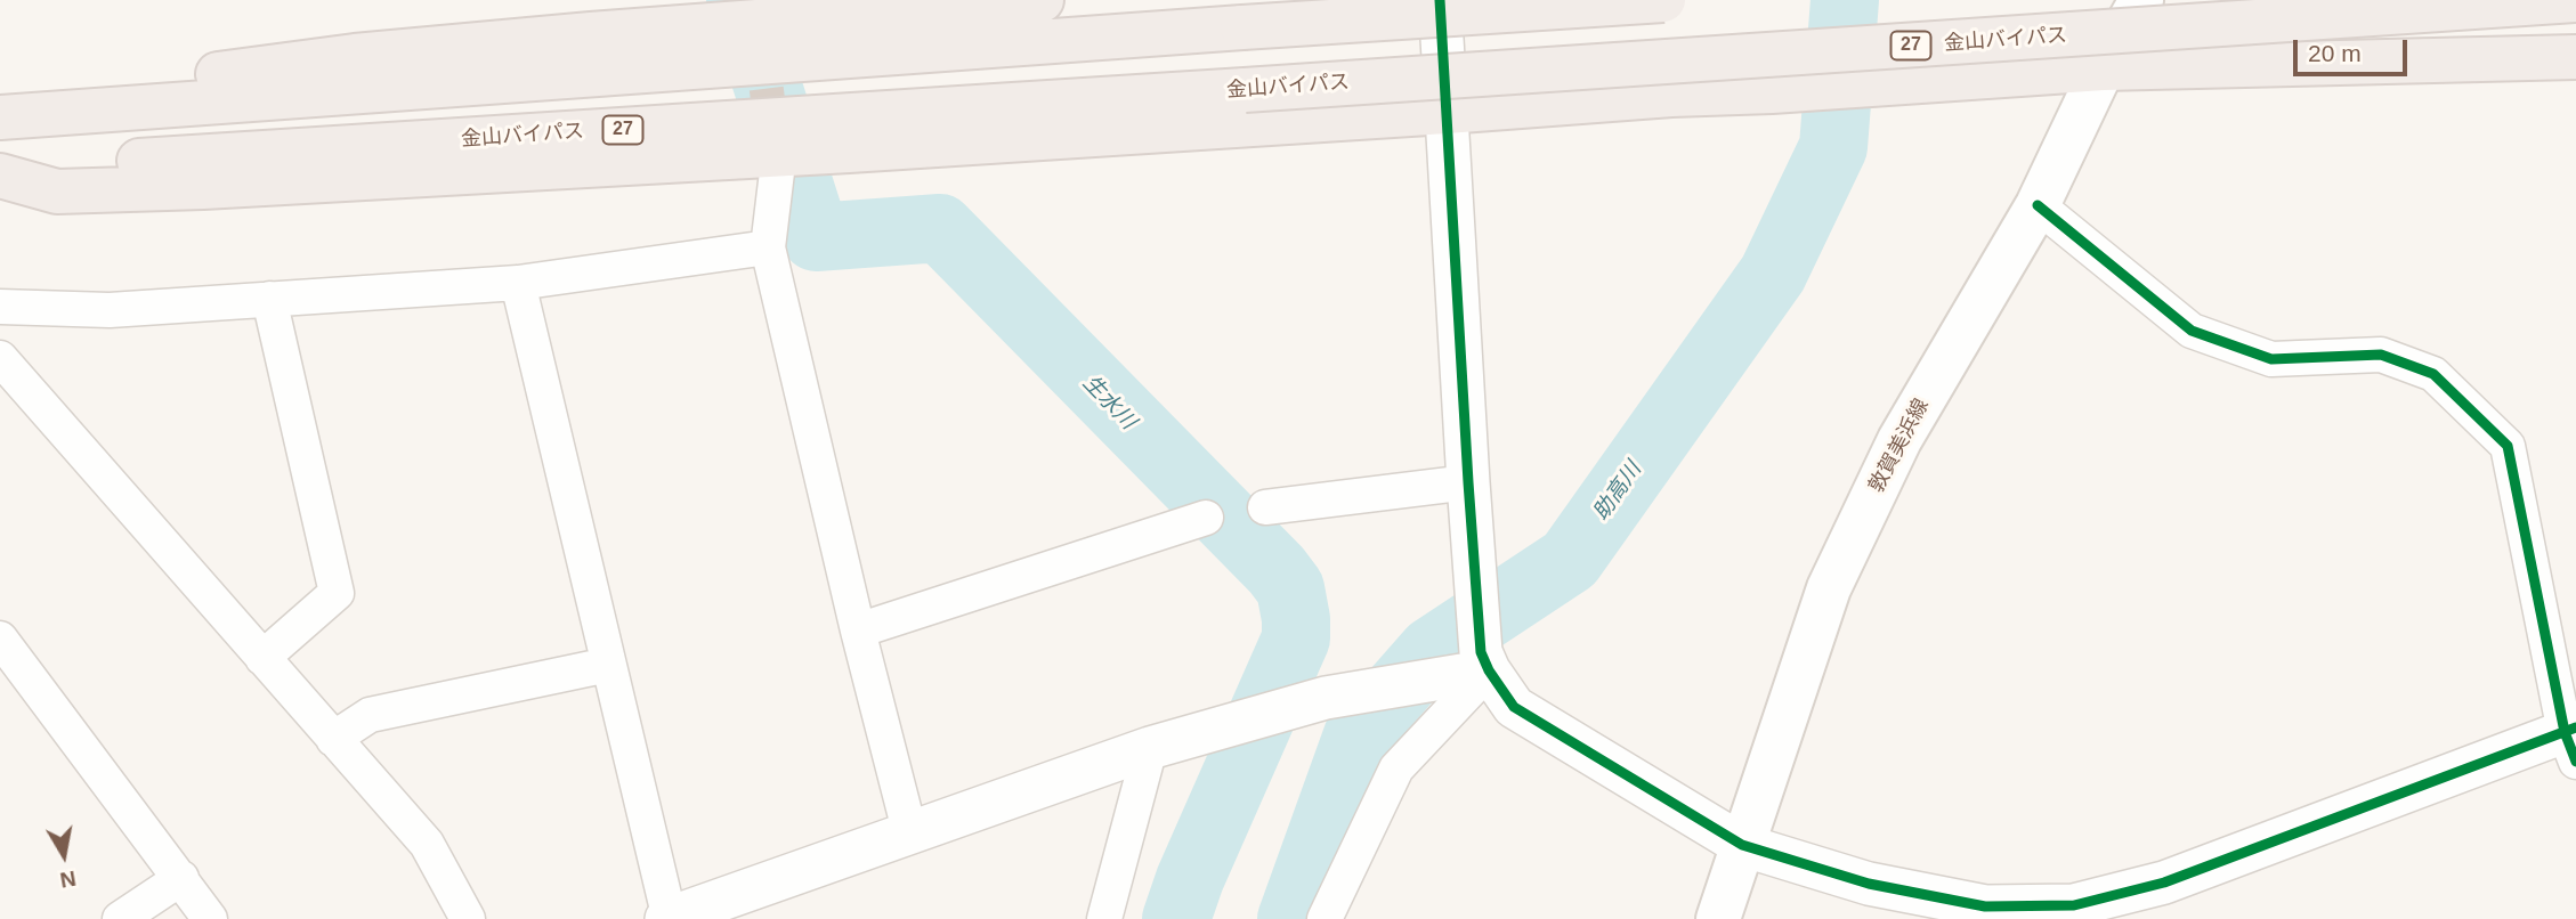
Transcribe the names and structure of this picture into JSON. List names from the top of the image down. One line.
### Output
{"streets":{"highway":["金山バイパス","27"],"main road":["敦賀美浜線"]},"water":["生水川","助高川"],"scale_bar":"20 m","north":"bottom"}
